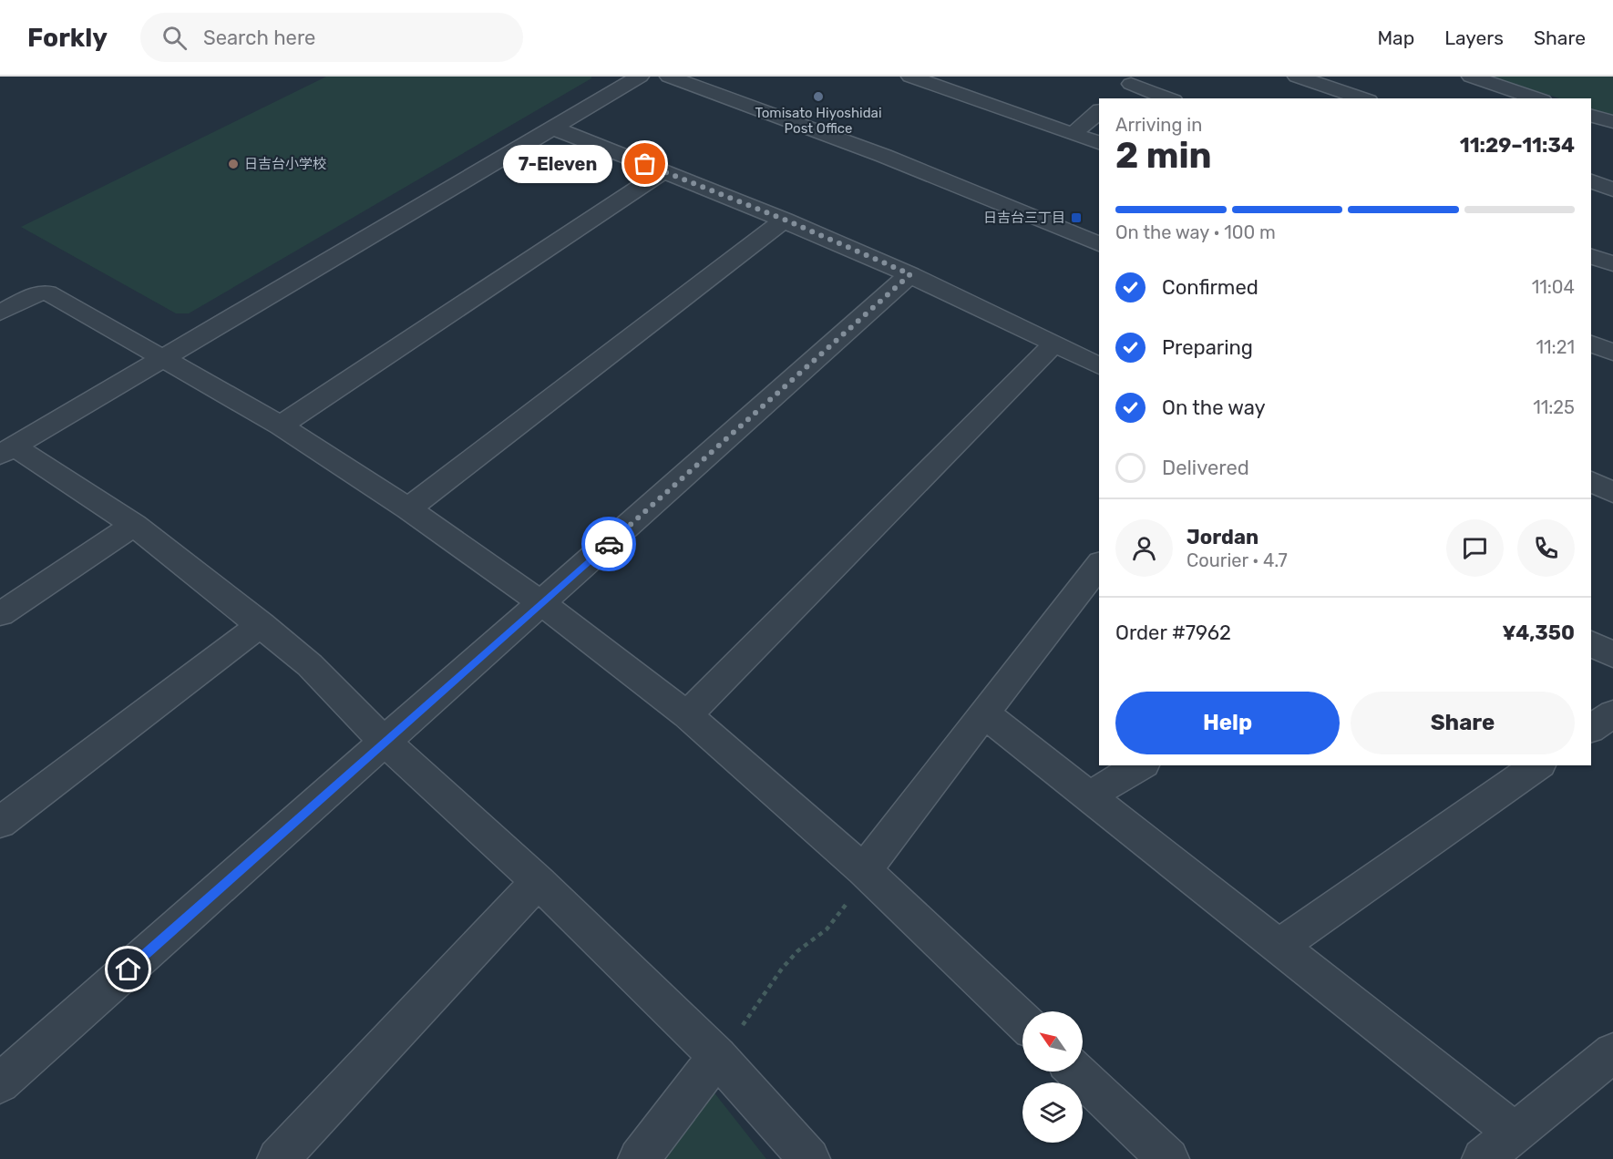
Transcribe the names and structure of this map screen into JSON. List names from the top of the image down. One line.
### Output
{"places":{"other":["Tomisato Hiyoshidai Post Office","日吉台小学校","7-Eleven"],"transit":["日吉台三丁目"]},"north":"top left","page":{"header":"Forkly","search":"Search here","nav":["Map","Layers","Share"],"heading":["2 min","Arriving in","11:29–11:34"],"panel":["Jordan","Courier · 4.7","Order #7962","¥4,350"],"bubble":"7-Eleven","bar":"On the way · 100 m","list":[["Confirmed","11:04"],["Preparing","11:21"],["On the way","11:25"],"Delivered"],"buttons":["Help","Share"]}}
